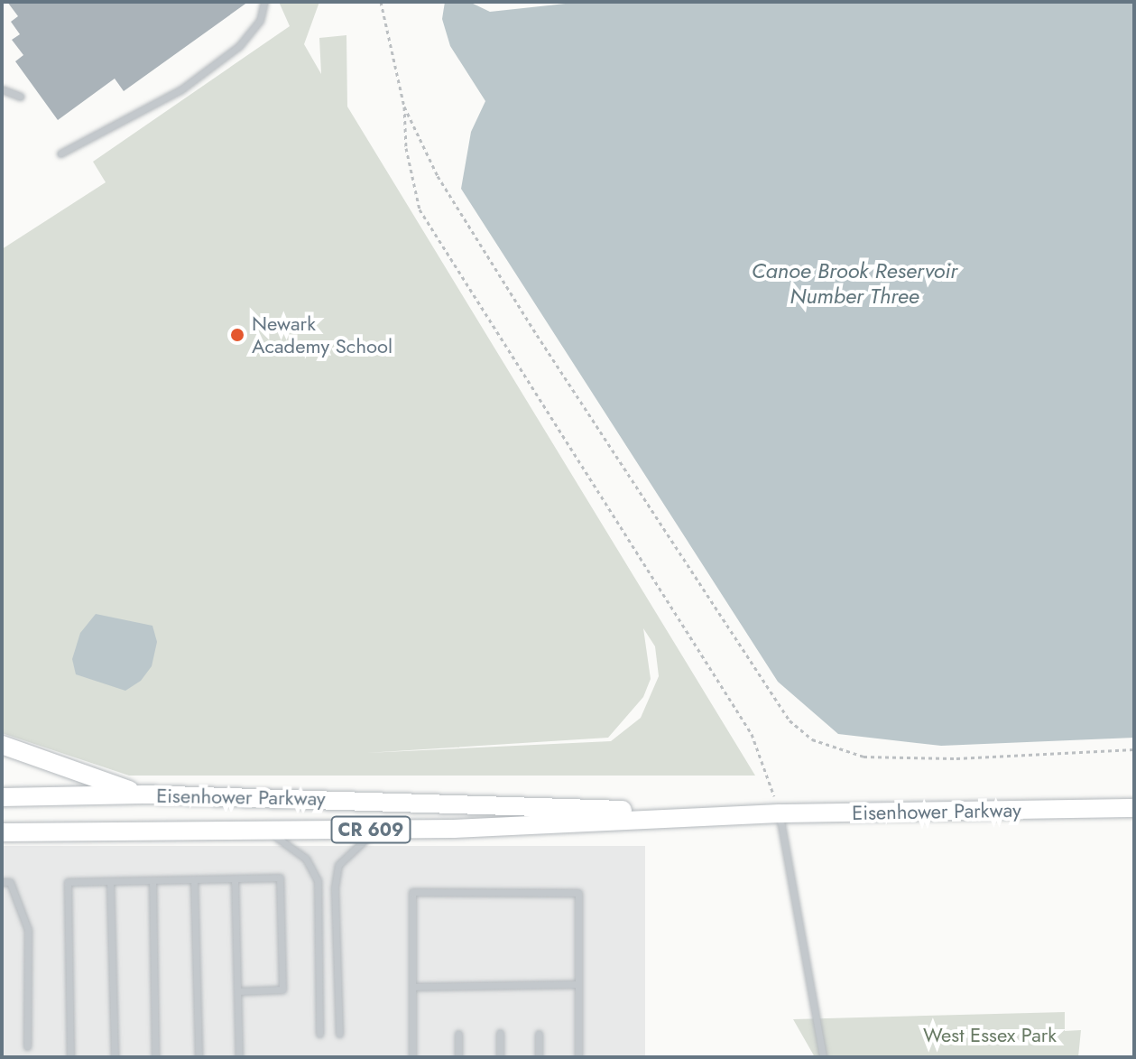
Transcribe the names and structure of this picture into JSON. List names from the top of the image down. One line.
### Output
{"streets":{"main road":["Eisenhower Parkway","CR 609"]},"water":["Canoe Brook Reservoir Number Three"],"parks":["West Essex Park"],"places":["Newark Academy School"]}
